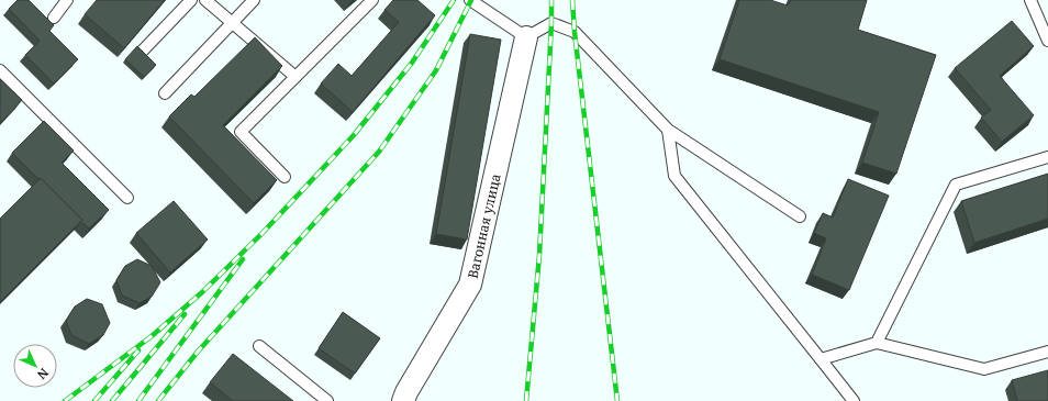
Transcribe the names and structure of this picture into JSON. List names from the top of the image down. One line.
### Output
{"streets":{"street":["Вагонная улица"]},"north":"bottom right"}
